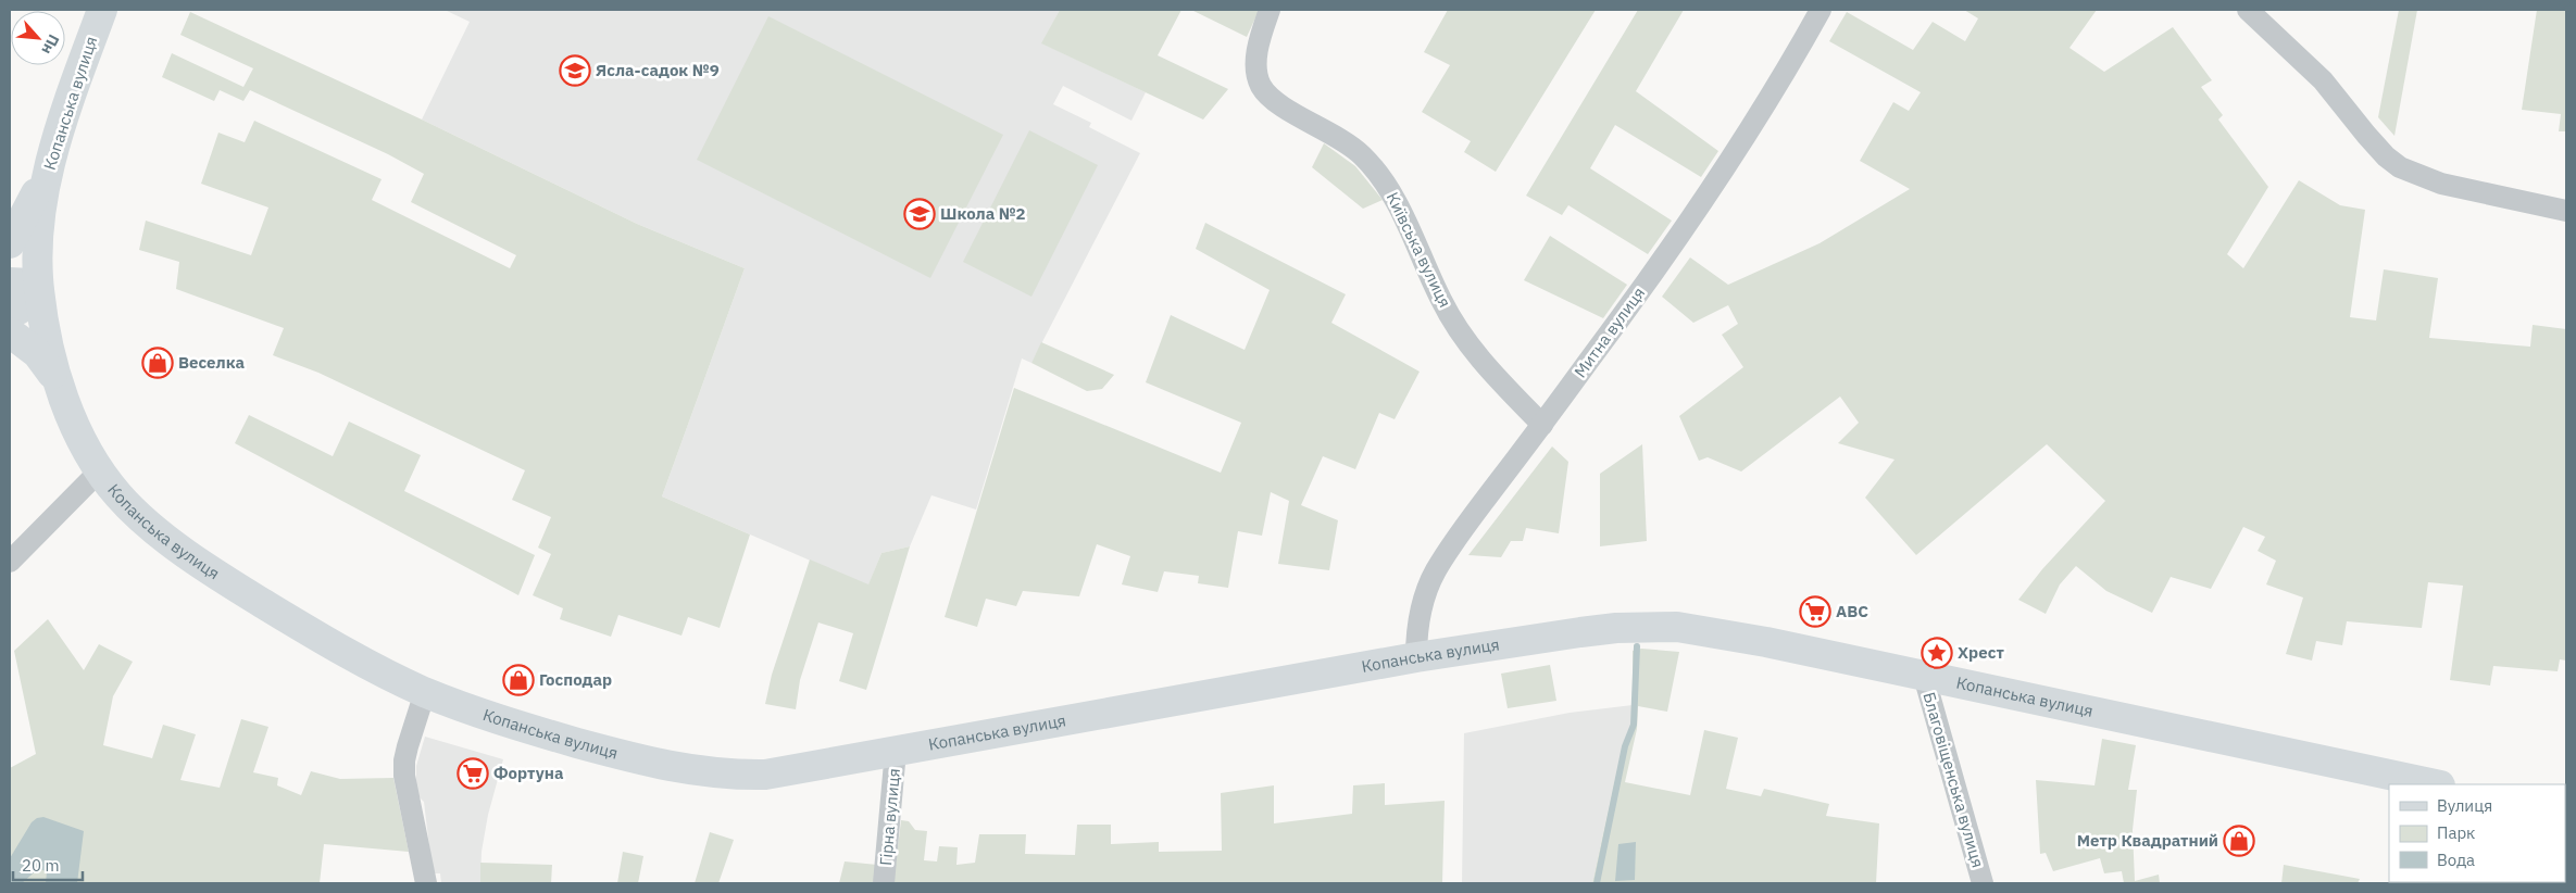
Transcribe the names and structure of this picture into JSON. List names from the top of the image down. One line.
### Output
{"streets":{"main road":["Копанська вулиця"],"street":["Київська вулиця","Митна вулиця","Благовіщенська вулиця","Гірна вулиця"]},"crossings":[["Копанська вулиця","Митна вулиця"],["Копанська вулиця","Благовіщенська вулиця"],["Копанська вулиця","Гірна вулиця"],["Київська вулиця","Митна вулиця"]],"places":{"school or university":["Ясла-садок №9","Школа №2"],"shop":["Веселка","Господар","Метр Квадратний"],"supermarket":["ABC","Фортуна"],"place":["Хрест"]},"legend":["Вулиця","Парк","Вода"],"scale_bar":"20 m","north":"bottom right"}
